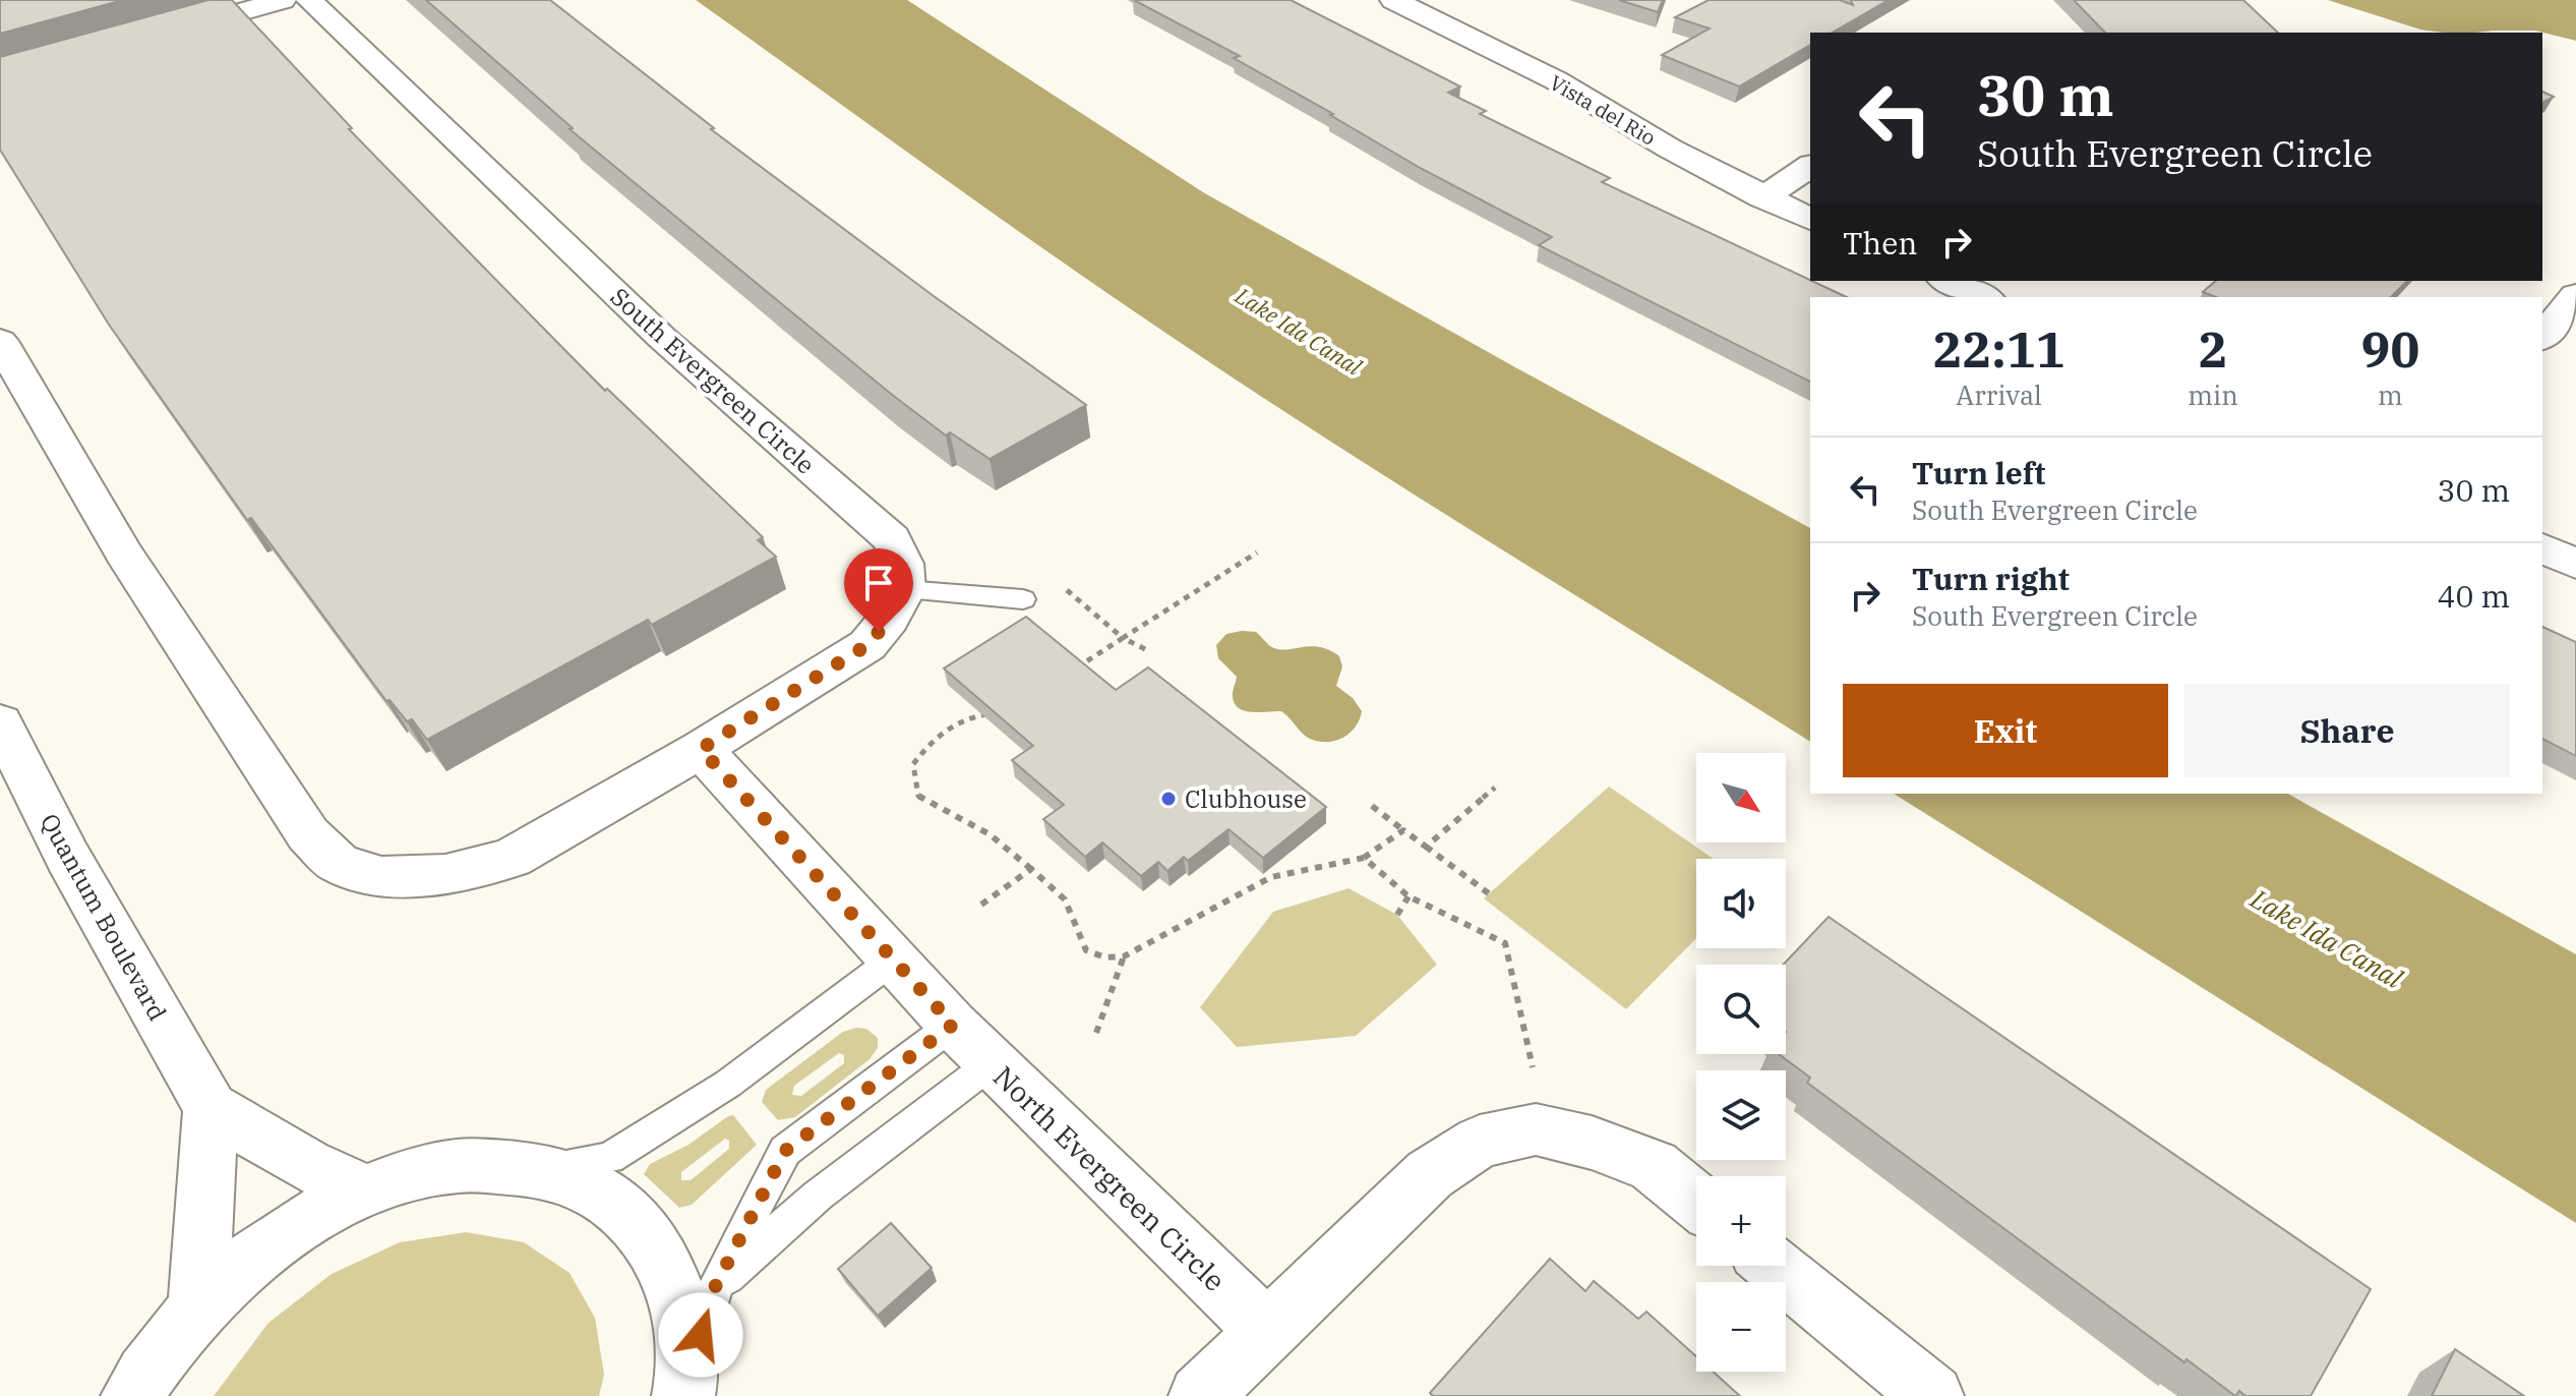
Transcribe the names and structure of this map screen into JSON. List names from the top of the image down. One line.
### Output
{"streets":{"street":["Vista del Rio","South Evergreen Circle","Quantum Boulevard","North Evergreen Circle"]},"water":["Lake Ida Canal"],"places":["Clubhouse"],"north":"bottom right","page":{"turn":["30 m","South Evergreen Circle"],"then":"Then","eta":["22:11","Arrival","2","min","90","m"],"list":[{"name":"Turn left","note":"South Evergreen Circle","value":"30 m"},{"name":"Turn right","note":"South Evergreen Circle","value":"40 m"}],"buttons":["Exit","Share"],"map_buttons":["+","−"]}}
